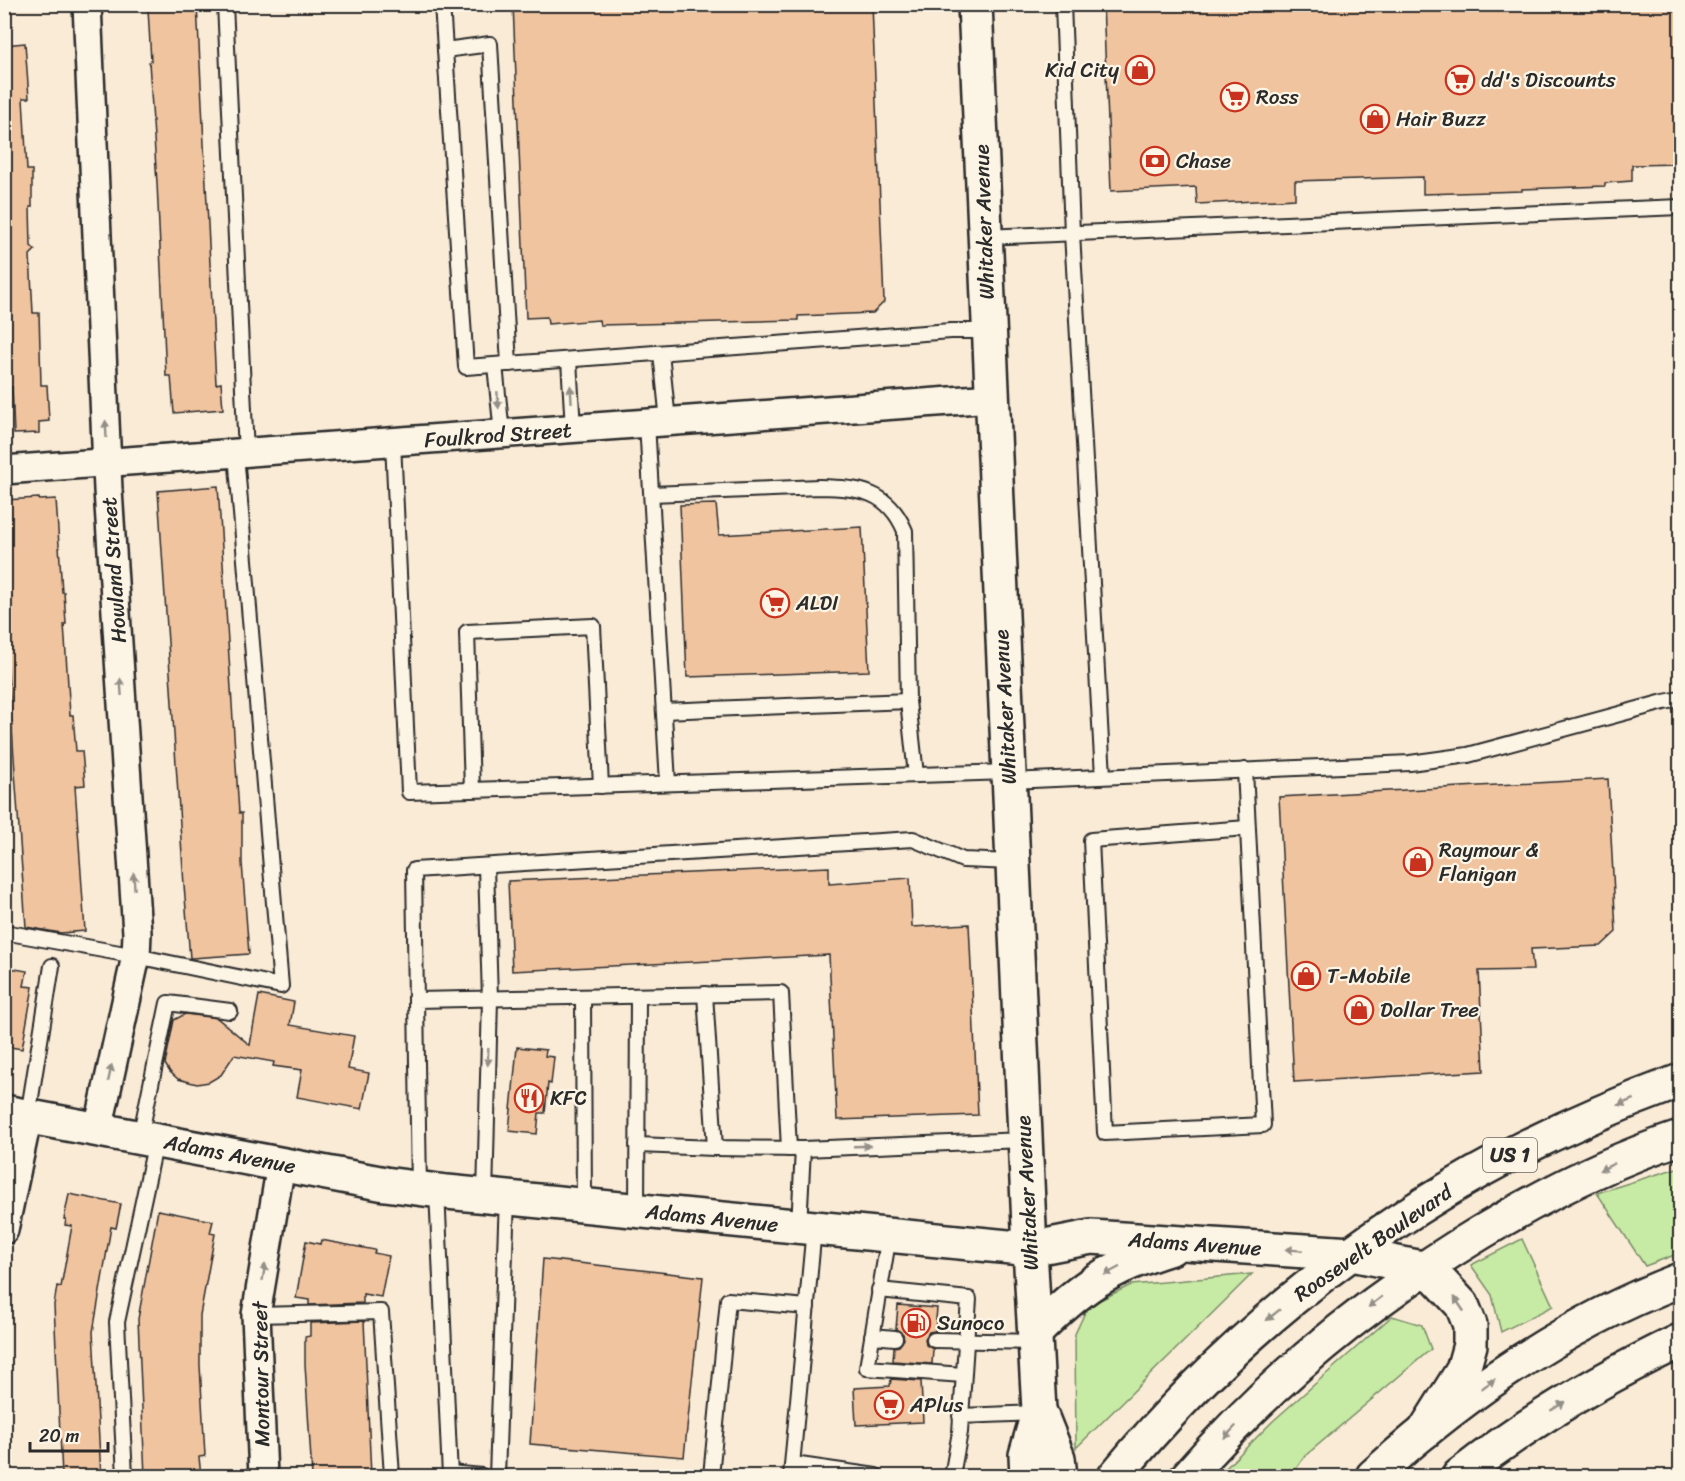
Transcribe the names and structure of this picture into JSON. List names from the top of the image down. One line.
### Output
{"streets":{"main road":["Whitaker Avenue","Adams Avenue","US 1","Roosevelt Boulevard"],"street":["Foulkrod Street","Howland Street","Montour Street"]},"crossings":[["Whitaker Avenue","Foulkrod Street"],["Whitaker Avenue","Adams Avenue"],["Foulkrod Street","Howland Street"],["Howland Street","Adams Avenue"],["Adams Avenue","US 1"],["Adams Avenue","Roosevelt Boulevard"],["Adams Avenue","Montour Street"]],"one_way":["Howland Street","Montour Street"],"places":{"shop":["Kid City","Hair Buzz","Raymour & Flanigan","T-Mobile","Dollar Tree"],"supermarket":["dd's Discounts","Ross","ALDI","APlus"],"bank":["Chase"],"restaurant":["KFC"],"fuel station":["Sunoco"]},"scale_bar":"20 m"}
